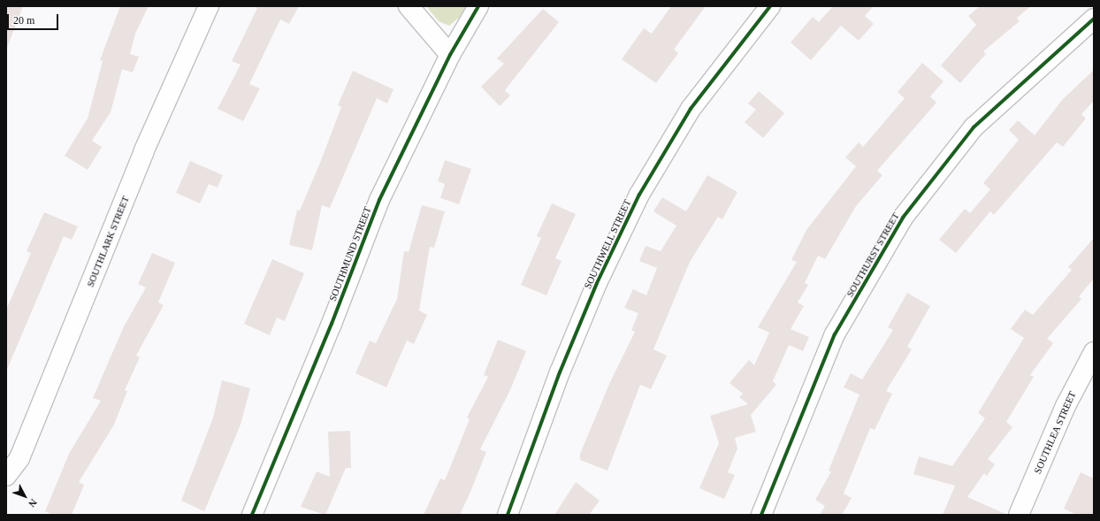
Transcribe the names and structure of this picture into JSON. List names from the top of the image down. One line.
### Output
{"streets":{"street":["SOUTHLARK STREET","SOUTHWELL STREET","SOUTHMUND STREET","SOUTHURST STREET","SOUTHLEA STREET"]},"scale_bar":"20 m","north":"bottom right"}
